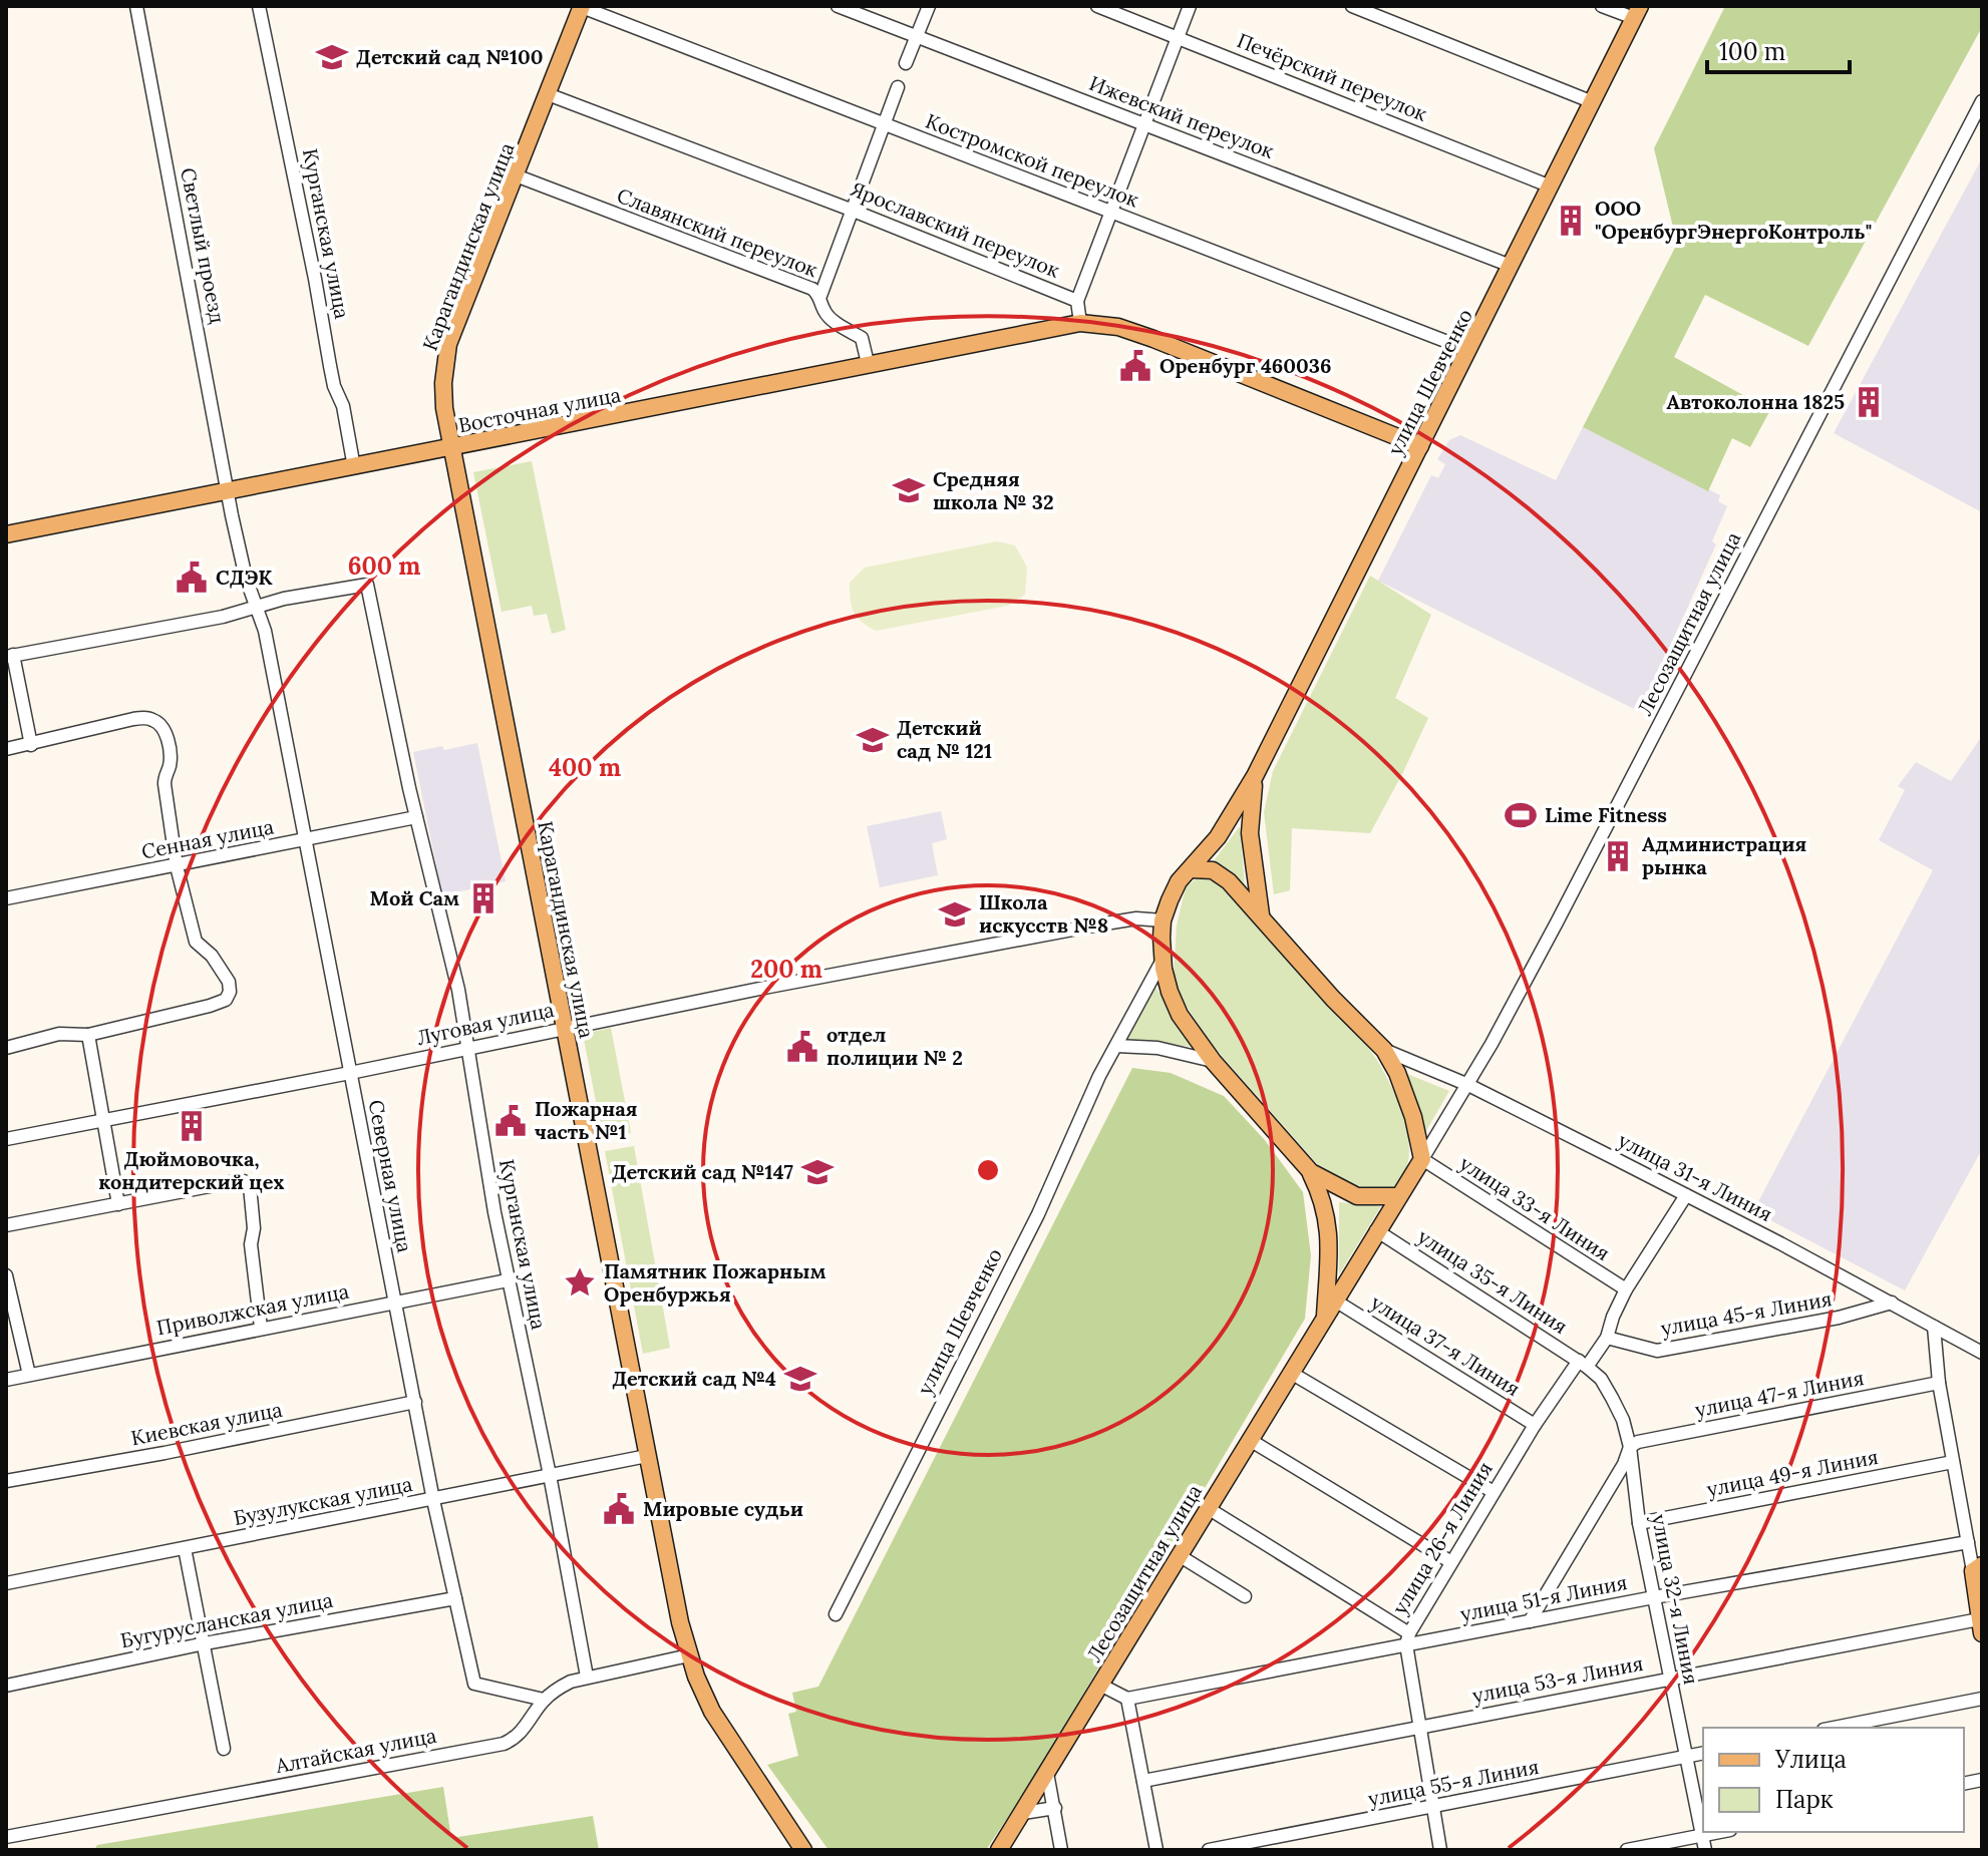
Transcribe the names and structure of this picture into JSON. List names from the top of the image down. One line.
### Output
{"streets":{"main road":["Карагандинская улица","улица Шевченко","Восточная улица","Лесозащитная улица"],"street":["Печёрский переулок","Ижевский переулок","Костромской переулок","Ярославский переулок","Славянский переулок","Курганская улица","Светлый проезд","Сенная улица","Луговая улица","Северная улица","улица 31-я Линия","улица 33-я Линия","улица 35-я Линия","Приволжская улица","улица 45-я Линия","улица 37-я Линия","улица 47-я Линия","Киевская улица","улица 49-я Линия","Бузулукская улица","улица 26-я Линия","улица 51-я Линия","улица 32-я Линия","Бугурусланская улица","улица 53-я Линия","Алтайская улица","улица 55-я Линия"]},"crossings":[["Печёрский переулок","улица Шевченко"],["Ижевский переулок","улица Шевченко"],["Костромской переулок","Карагандинская улица"],["Костромской переулок","улица Шевченко"],["Ярославский переулок","Карагандинская улица"],["Ярославский переулок","Восточная улица"],["Славянский переулок","Карагандинская улица"],["Славянский переулок","Восточная улица"],["Курганская улица","Светлый проезд"],["Курганская улица","Восточная улица"],["Курганская улица","Сенная улица"],["Курганская улица","Луговая улица"],["Курганская улица","Северная улица"],["Курганская улица","Приволжская улица"],["Курганская улица","Бузулукская улица"],["Курганская улица","Алтайская улица"],["Светлый проезд","Восточная улица"],["Светлый проезд","Северная улица"],["Карагандинская улица","Восточная улица"],["Карагандинская улица","Луговая улица"],["Карагандинская улица","Бузулукская улица"],["Карагандинская улица","Алтайская улица"],["улица Шевченко","Луговая улица"],["Лесозащитная улица","улица 31-я Линия"],["Лесозащитная улица","улица 33-я Линия"],["Лесозащитная улица","улица 35-я Линия"],["Лесозащитная улица","улица 37-я Линия"],["Сенная улица","Северная улица"],["Луговая улица","Северная улица"],["Северная улица","Приволжская улица"],["Северная улица","Киевская улица"],["Северная улица","Бузулукская улица"],["Северная улица","Бугурусланская улица"],["Северная улица","Алтайская улица"],["улица 31-я Линия","улица 45-я Линия"],["улица 31-я Линия","улица 26-я Линия"],["улица 33-я Линия","улица 26-я Линия"],["улица 35-я Линия","улица 26-я Линия"],["улица 35-я Линия","улица 32-я Линия"],["улица 45-я Линия","улица 26-я Линия"],["улица 37-я Линия","улица 26-я Линия"],["улица 47-я Линия","улица 32-я Линия"],["улица 49-я Линия","улица 32-я Линия"],["улица 26-я Линия","улица 51-я Линия"],["улица 26-я Линия","улица 32-я Линия"],["улица 26-я Линия","улица 53-я Линия"],["улица 26-я Линия","улица 55-я Линия"],["улица 51-я Линия","улица 32-я Линия"],["улица 32-я Линия","улица 53-я Линия"],["улица 32-я Линия","улица 55-я Линия"]],"places":{"school or university":["Детский сад №100","Средняя школа № 32","Детский сад № 121","Школа искусств №8","Детский сад №147","Детский сад №4"],"building":["ООО \"ОренбургЭнергоКонтроль\"","Автоколонна 1825","Администрация рынка","Мой Cам","Дюймовочка, кондитерский цех"],"public building":["Оренбург 460036","СДЭК","отдел полиции № 2","Пожарная часть №1","Мировые судьи"],"sports":["Lime Fitness"],"place":["Памятник Пожарным Оренбуржья"]},"legend":["Улица","Парк"],"scale_bar":"100 m","rings":["600 m","400 m","200 m"]}
